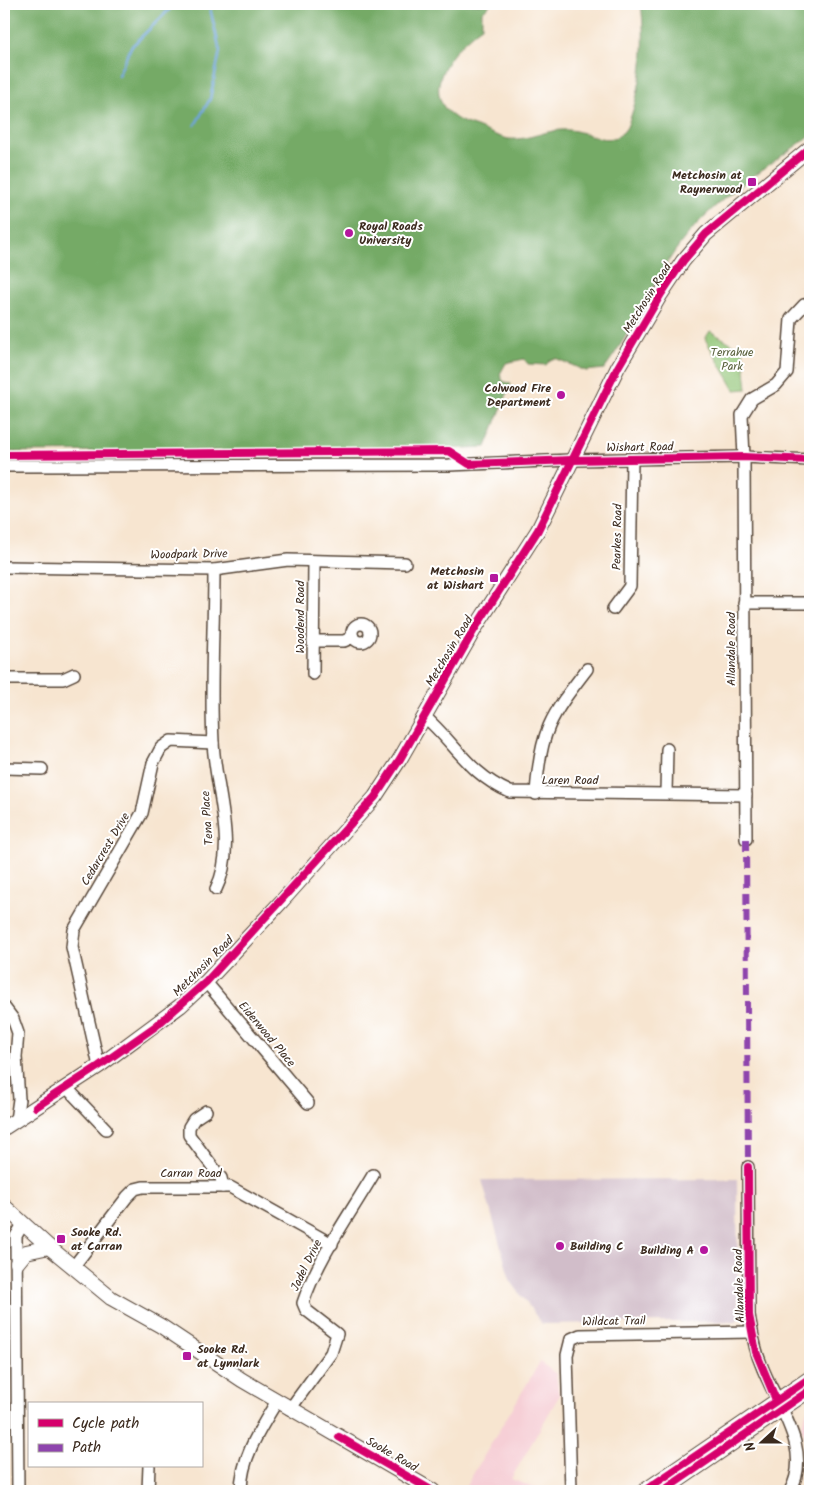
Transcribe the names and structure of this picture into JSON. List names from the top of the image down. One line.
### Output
{"streets":{"main road":["Metchosin Road","Sooke Road"],"street":["Wishart Road","Pearkes Road","Woodpark Drive","Woodend Road","Allandale Road","Laren Road","Tena Place","Cedarcrest Drive","Eiderwood Place","Carran Road","Jadel Drive","Wildcat Trail"]},"crossings":[["Metchosin Road","Wishart Road"],["Metchosin Road","Laren Road"],["Metchosin Road","Cedarcrest Drive"],["Metchosin Road","Eiderwood Place"],["Wishart Road","Pearkes Road"],["Wishart Road","Allandale Road"],["Woodpark Drive","Woodend Road"],["Allandale Road","Laren Road"],["Allandale Road","Wildcat Trail"],["Tena Place","Cedarcrest Drive"],["Carran Road","Jadel Drive"],["Carran Road","Sooke Road"],["Jadel Drive","Sooke Road"]],"parks":["Terrahue Park"],"places":{"transit":["Metchosin at Raynerwood","Metchosin at Wishart","Sooke Rd. at Carran","Sooke Rd. at Lynnlark"],"other":["Royal Roads University","Colwood Fire Department","Building C","Building A"]},"legend":["Cycle path","Path"],"north":"left"}
